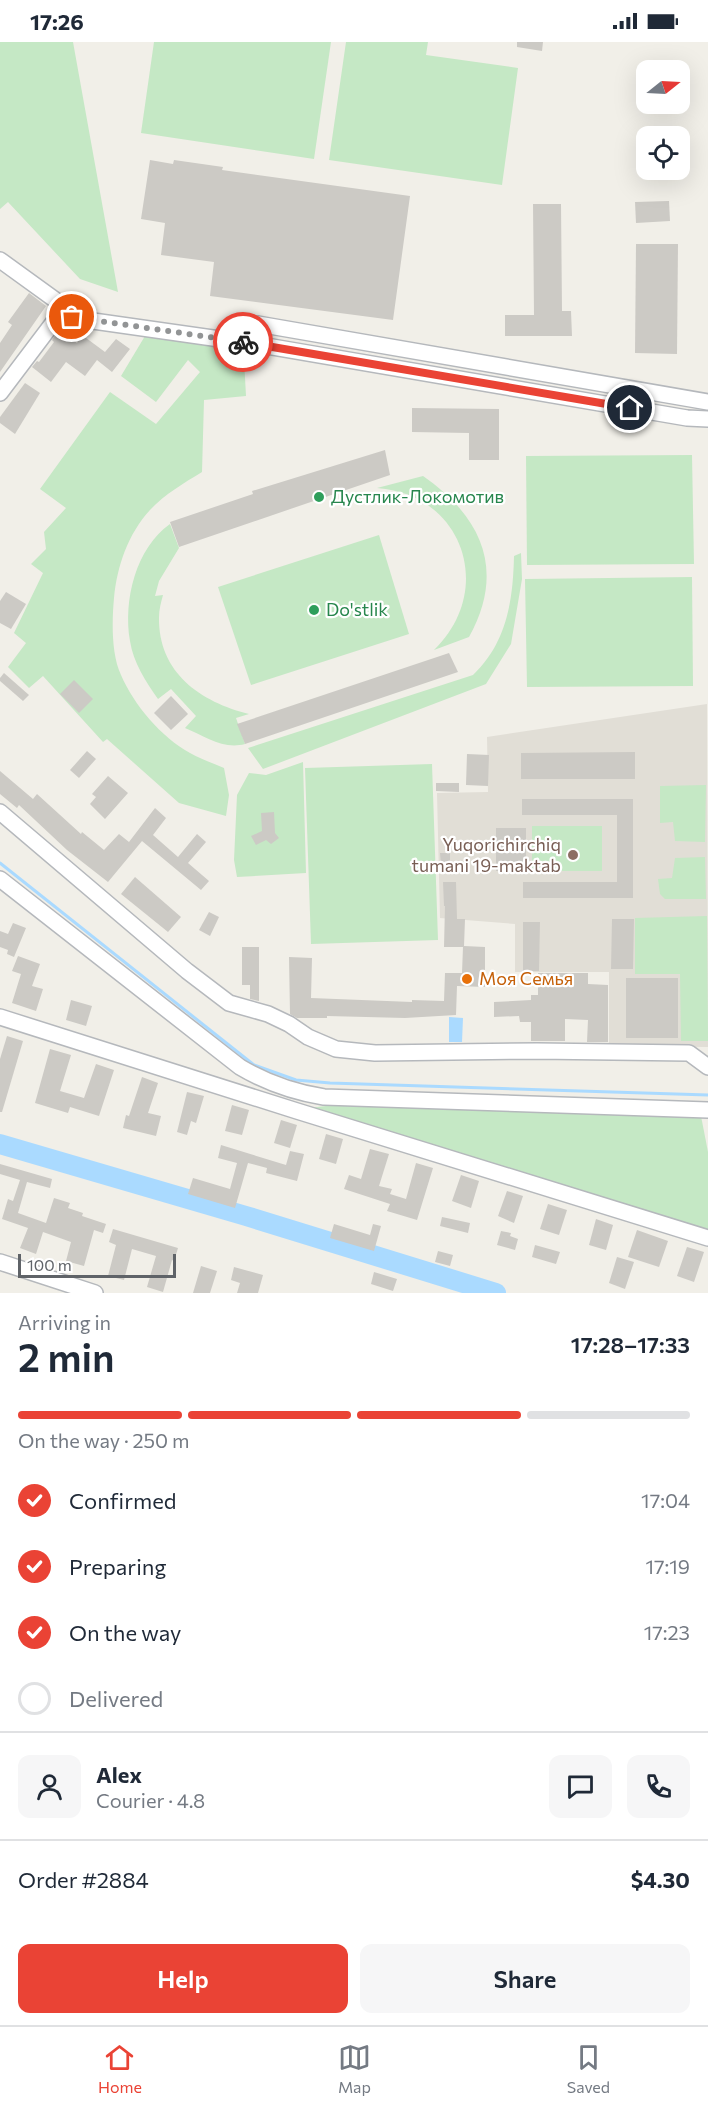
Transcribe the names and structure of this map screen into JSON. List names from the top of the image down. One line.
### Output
{"places":["Дустлик-Локомотив","Do'stlik","Yuqorichirchiq tumani 19-maktab","Моя Семья"],"scale_bar":"100 m","north":"right","page":{"status":"17:26","scale":"100 m","heading":["2 min","Arriving in","17:28–17:33"],"panel":["Alex","Courier · 4.8","Order #2884","$4.30"],"bar":"On the way · 250 m","list":[["Confirmed","17:04"],["Preparing","17:19"],["On the way","17:23"],"Delivered"],"buttons":["Help","Share"],"tabs":["Home","Map","Saved"]}}
